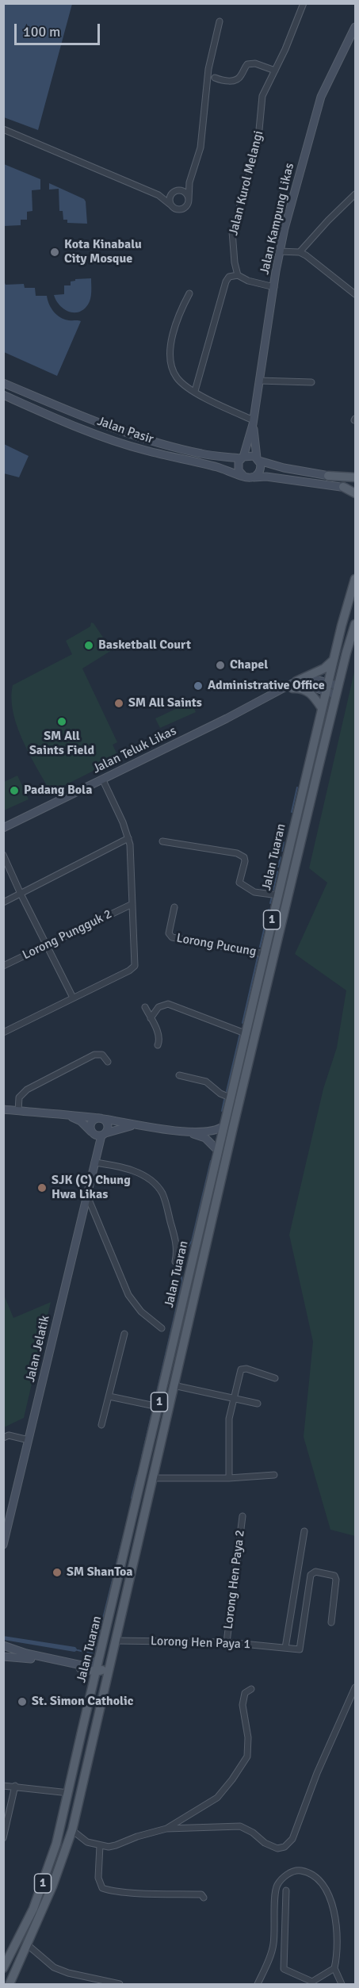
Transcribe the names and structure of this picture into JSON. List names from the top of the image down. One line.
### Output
{"streets":{"main road":["Jalan Tuaran","1"],"street":["Jalan Kurol Melangi","Jalan Kampung Likas","Jalan Pasir","Jalan Teluk Likas","Lorong Pungguk 2","Lorong Pucung","Jalan Jelatik","Lorong Hen Paya 2","Lorong Hen Paya 1"]},"crossings":[["Jalan Kampung Likas","Jalan Pasir"],["Jalan Tuaran","Lorong Pucung"],["Jalan Tuaran","Lorong Hen Paya 1"],["Lorong Hen Paya 2","Lorong Hen Paya 1"]],"places":["Kota Kinabalu City Mosque","Basketball Court","Chapel","Administrative Office","SM All Saints","SM All Saints Field","Padang Bola","SJK (C) Chung Hwa Likas","SM ShanToa","St. Simon Catholic"],"scale_bar":"100 m"}
